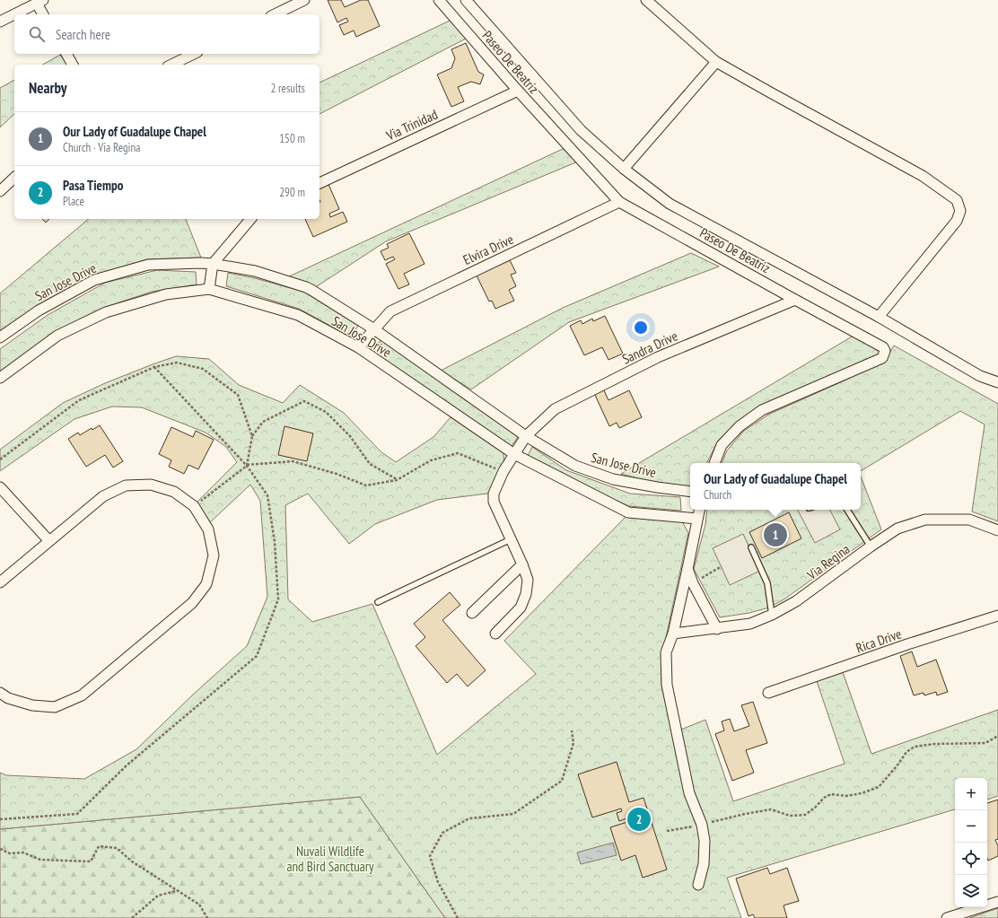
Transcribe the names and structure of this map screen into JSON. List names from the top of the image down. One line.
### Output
{"streets":{"street":["Paseo De Beatriz","Via Trinidad","Elvira Drive","San Jose Drive","Sandra Drive","Via Regina","Rica Drive"]},"crossings":[["Paseo De Beatriz","Via Trinidad"],["Paseo De Beatriz","Elvira Drive"],["Paseo De Beatriz","Sandra Drive"],["Elvira Drive","San Jose Drive"],["San Jose Drive","Sandra Drive"]],"parks":["Nuvali Wildlife and Bird Sanctuary"],"page":{"search":"Search here","heading":["Nearby","2 results"],"list":[{"mark":"1","name":"Our Lady of Guadalupe Chapel","note":"Church · Via Regina","value":"150 m"},{"mark":"2","name":"Pasa Tiempo","note":"Place","value":"290 m"}],"popup":["Our Lady of Guadalupe Chapel","Church"],"pins":["1","2"],"map_buttons":["+","−"]}}
